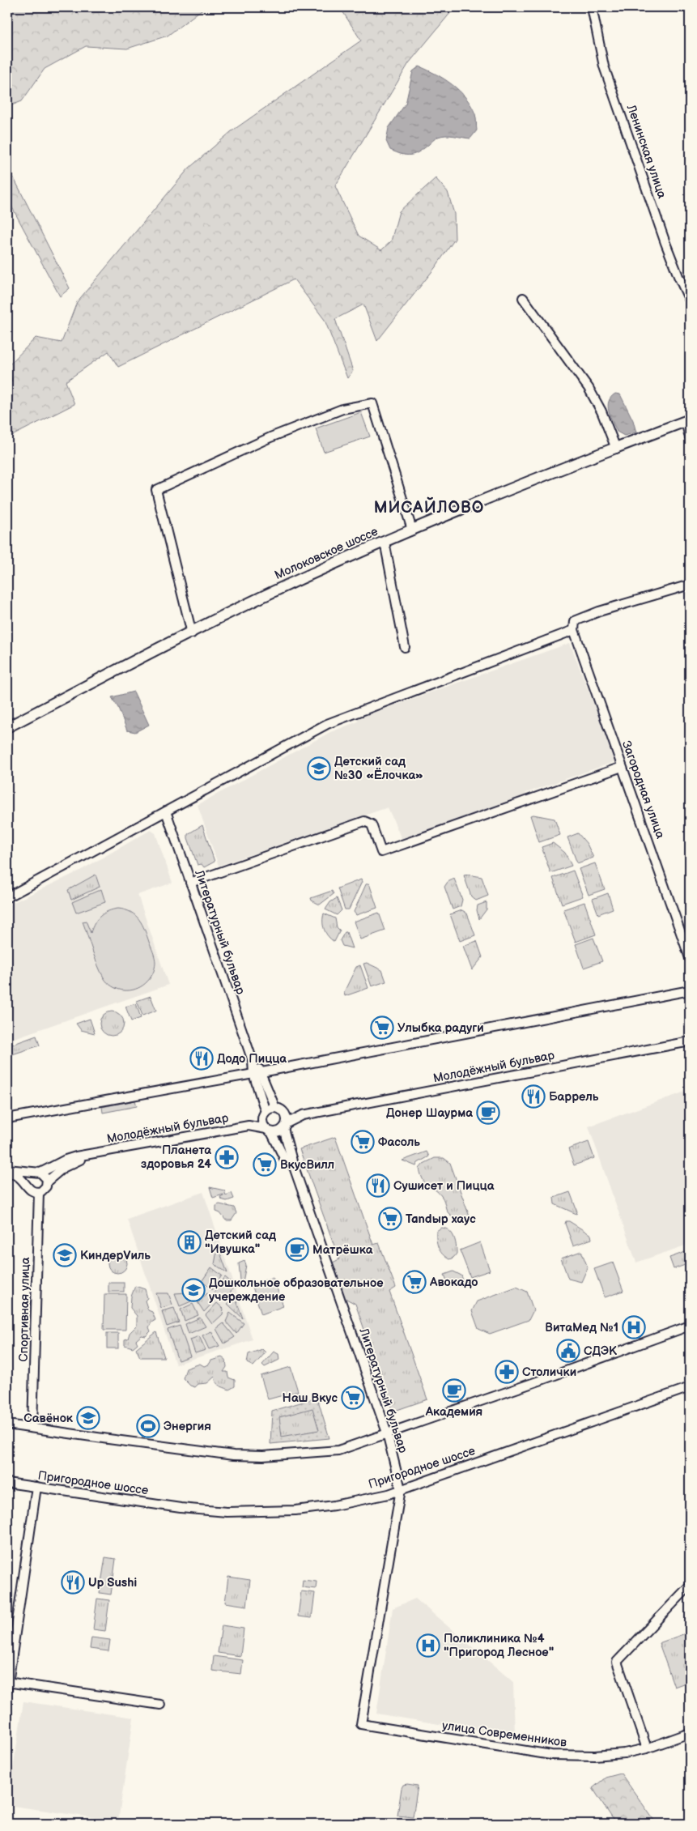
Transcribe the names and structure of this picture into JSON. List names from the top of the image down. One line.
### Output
{"streets":{"main road":["Молоковское шоссе"],"street":["Ленинская улица","Загородная улица","Литературный бульвар","Молодёжный бульвар","Спортивная улица","Пригородное шоссе","улица Современников"]},"crossings":[["Литературный бульвар","Молодёжный бульвар"],["Литературный бульвар","Пригородное шоссе"],["Литературный бульвар","улица Современников"],["Молодёжный бульвар","Спортивная улица"]],"districts":["МИСАЙЛОВО"],"places":{"school or university":["Детский сад №30 «Ёлочка»","КиндерVиль","Дошкольное образовательное учереждение","Савёнок"],"supermarket":["Улыбка радуги","Фасоль","ВкусВилл","Tandыр хаус","Авокадо","Наш Вкус"],"restaurant":["Додо Пицца","Баррель","Сушисет и Пицца","Up Sushi"],"cafe":["Донер Шаурма","Матрёшка","Академия"],"pharmacy":["Планета здоровья 24","Столички"],"building":["Детский сад \"Ивушка\""],"hospital":["ВитаМед №1","Поликлиника №4 \"Пригород Лесное\""],"public building":["СДЭК"],"sports":["Энергия"]}}
